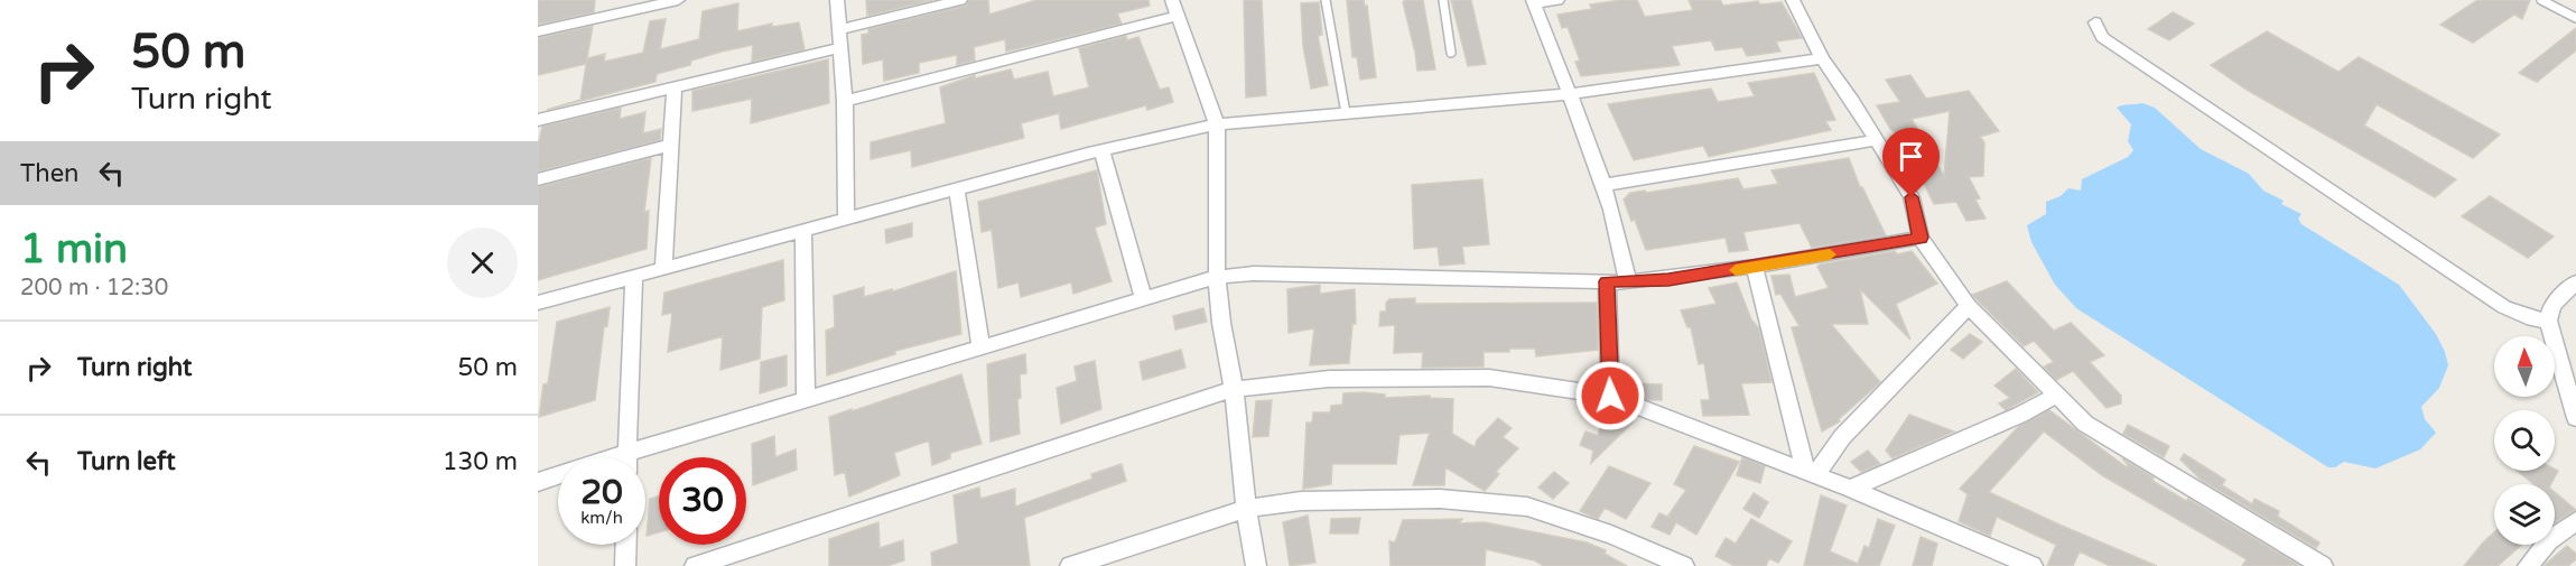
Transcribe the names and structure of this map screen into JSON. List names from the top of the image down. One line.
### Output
{"north":"top","page":{"turn":["50 m","Turn right"],"then":"Then","heading":["1 min","200 m · 12:30"],"list":[{"name":"Turn right","value":"50 m"},{"name":"Turn left","value":"130 m"}],"speed":"20 km/h","limit":"30"}}
